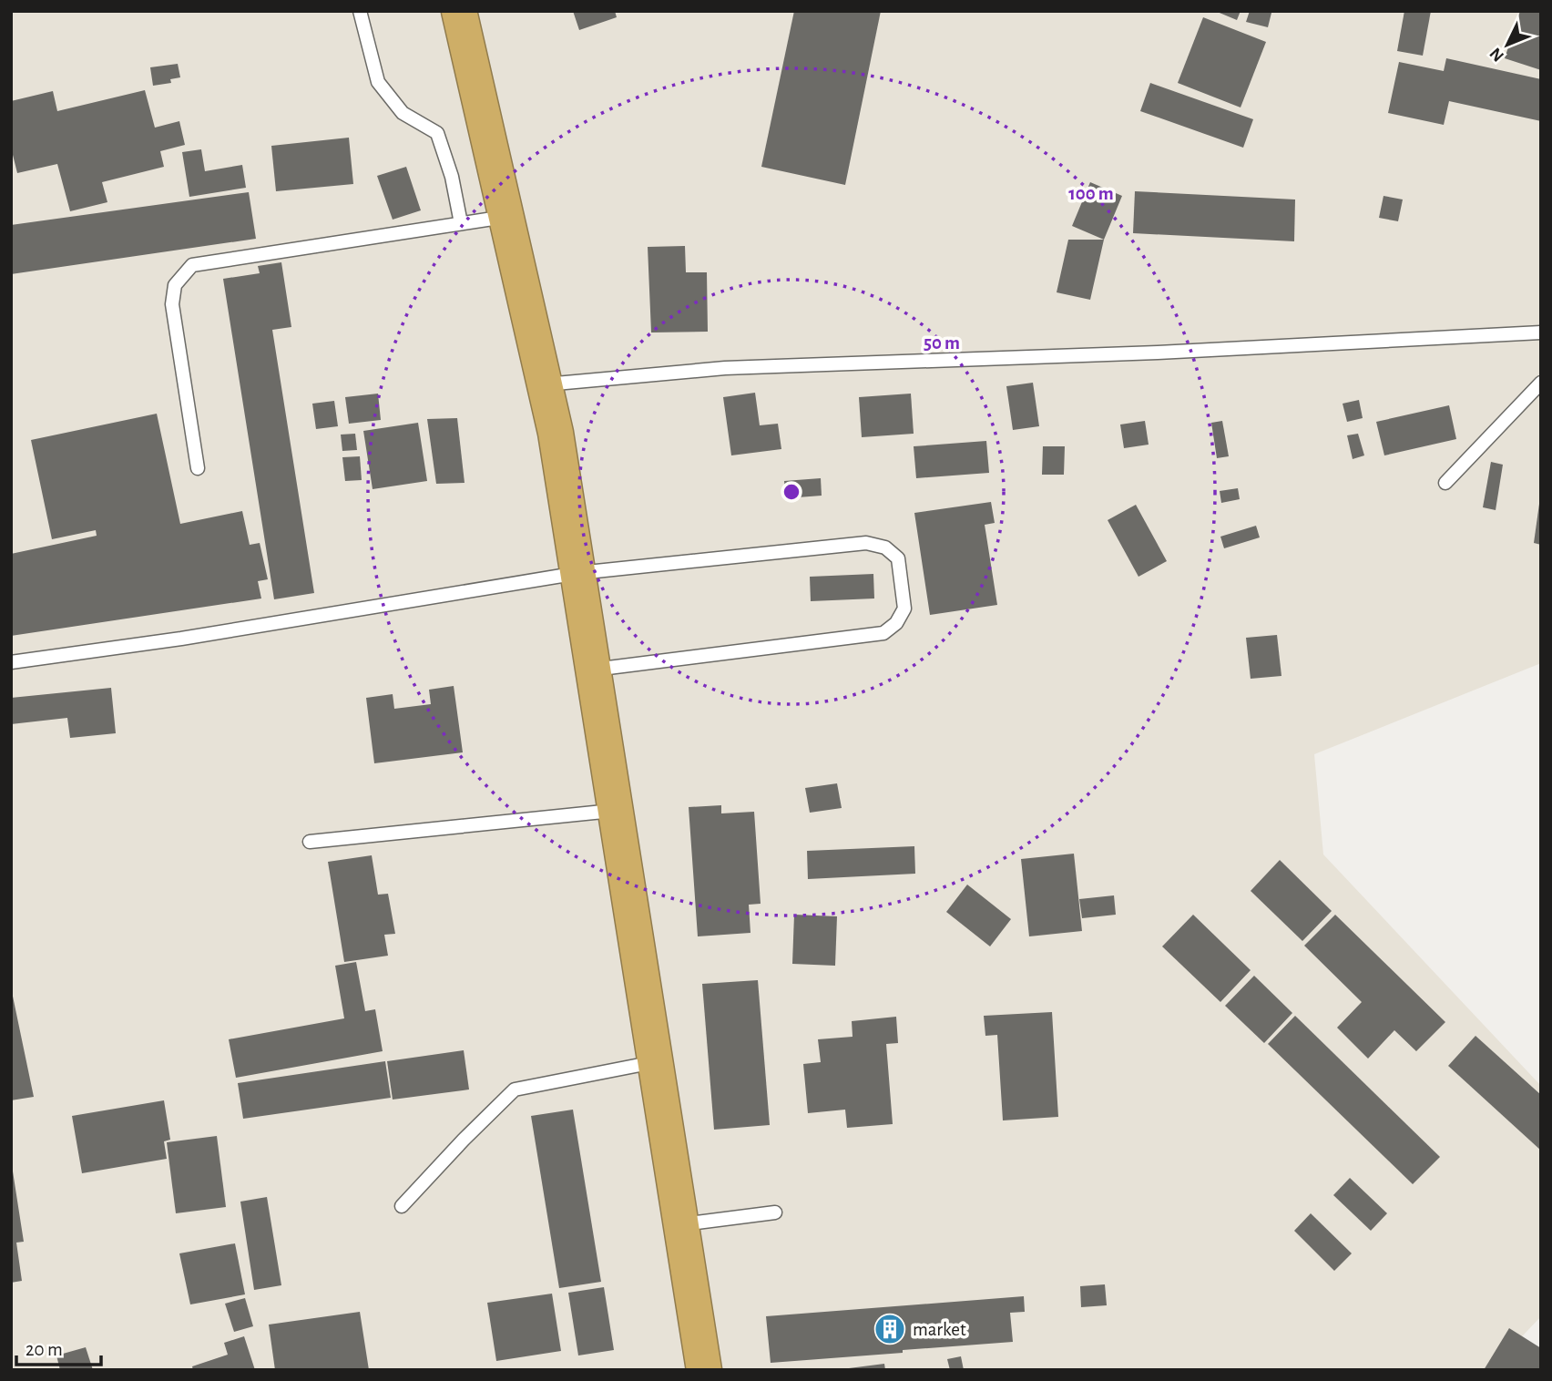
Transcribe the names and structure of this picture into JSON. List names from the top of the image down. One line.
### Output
{"places":{"building":["market"]},"scale_bar":"20 m","north":"bottom left","rings":["100 m","50 m"]}
